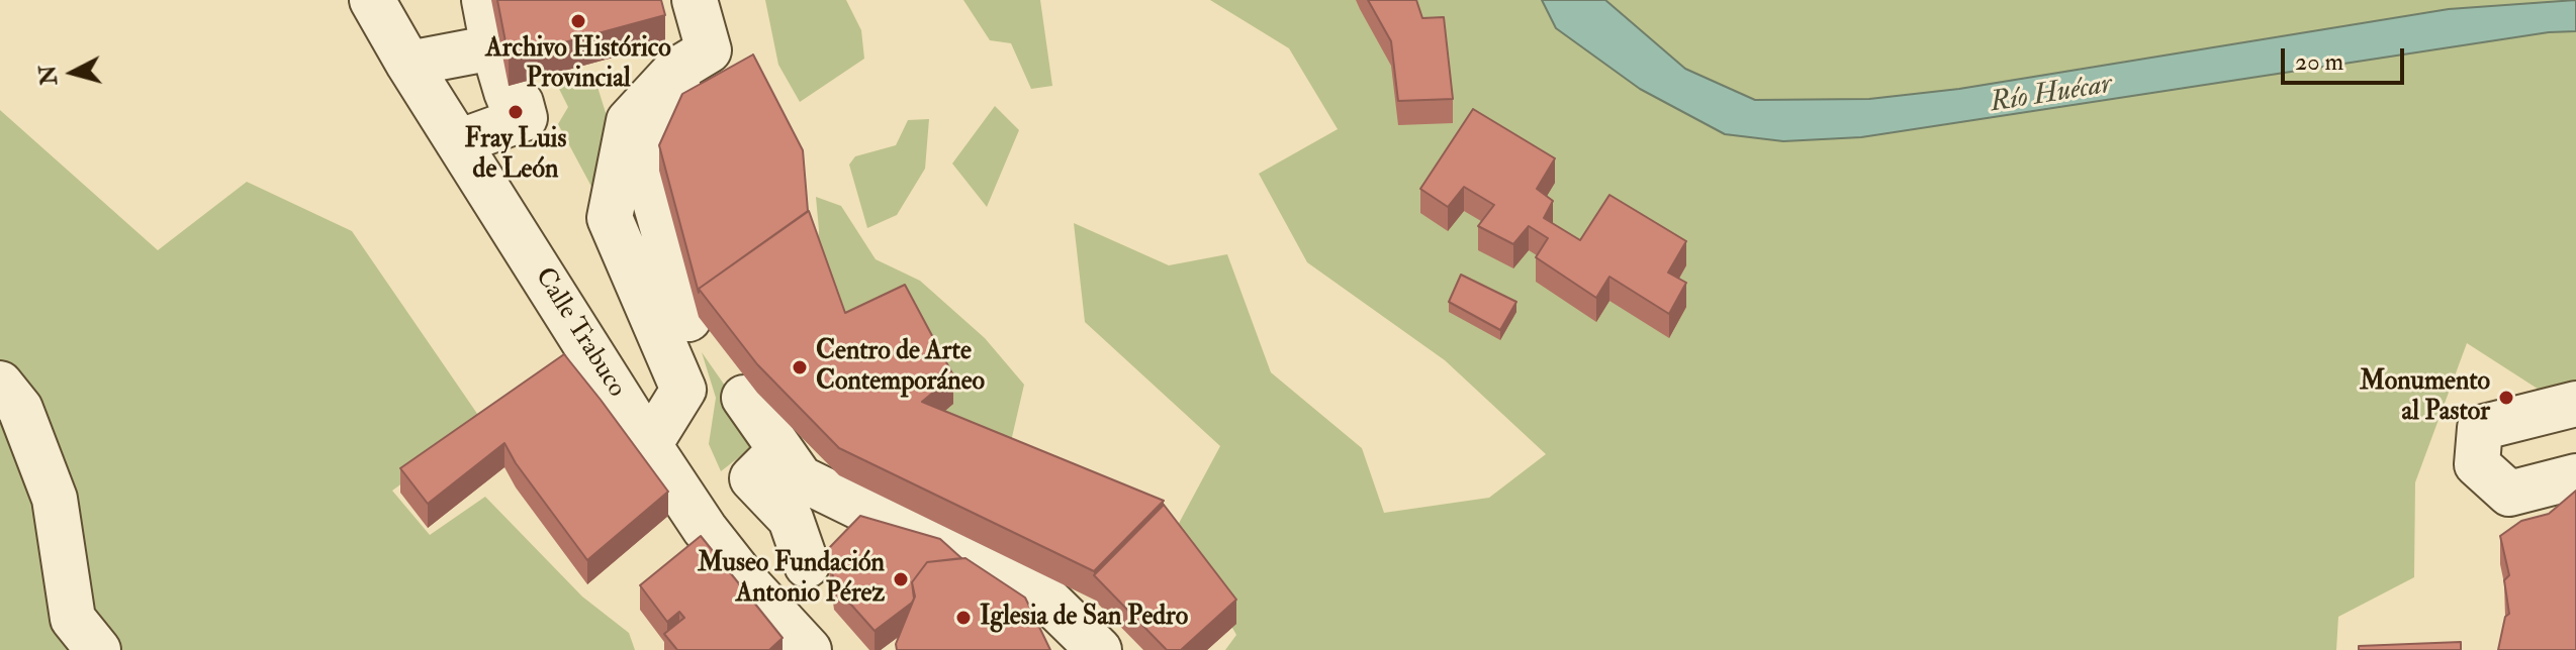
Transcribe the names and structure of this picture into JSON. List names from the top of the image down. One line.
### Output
{"streets":{"street":["Calle Trabuco"]},"water":["Río Huécar"],"places":["Archivo Histórico Provincial","Fray Luis de León","Centro de Arte Contemporáneo","Monumento al Pastor","Museo Fundación Antonio Pérez","Iglesia de San Pedro"],"scale_bar":"20 m","north":"left"}
